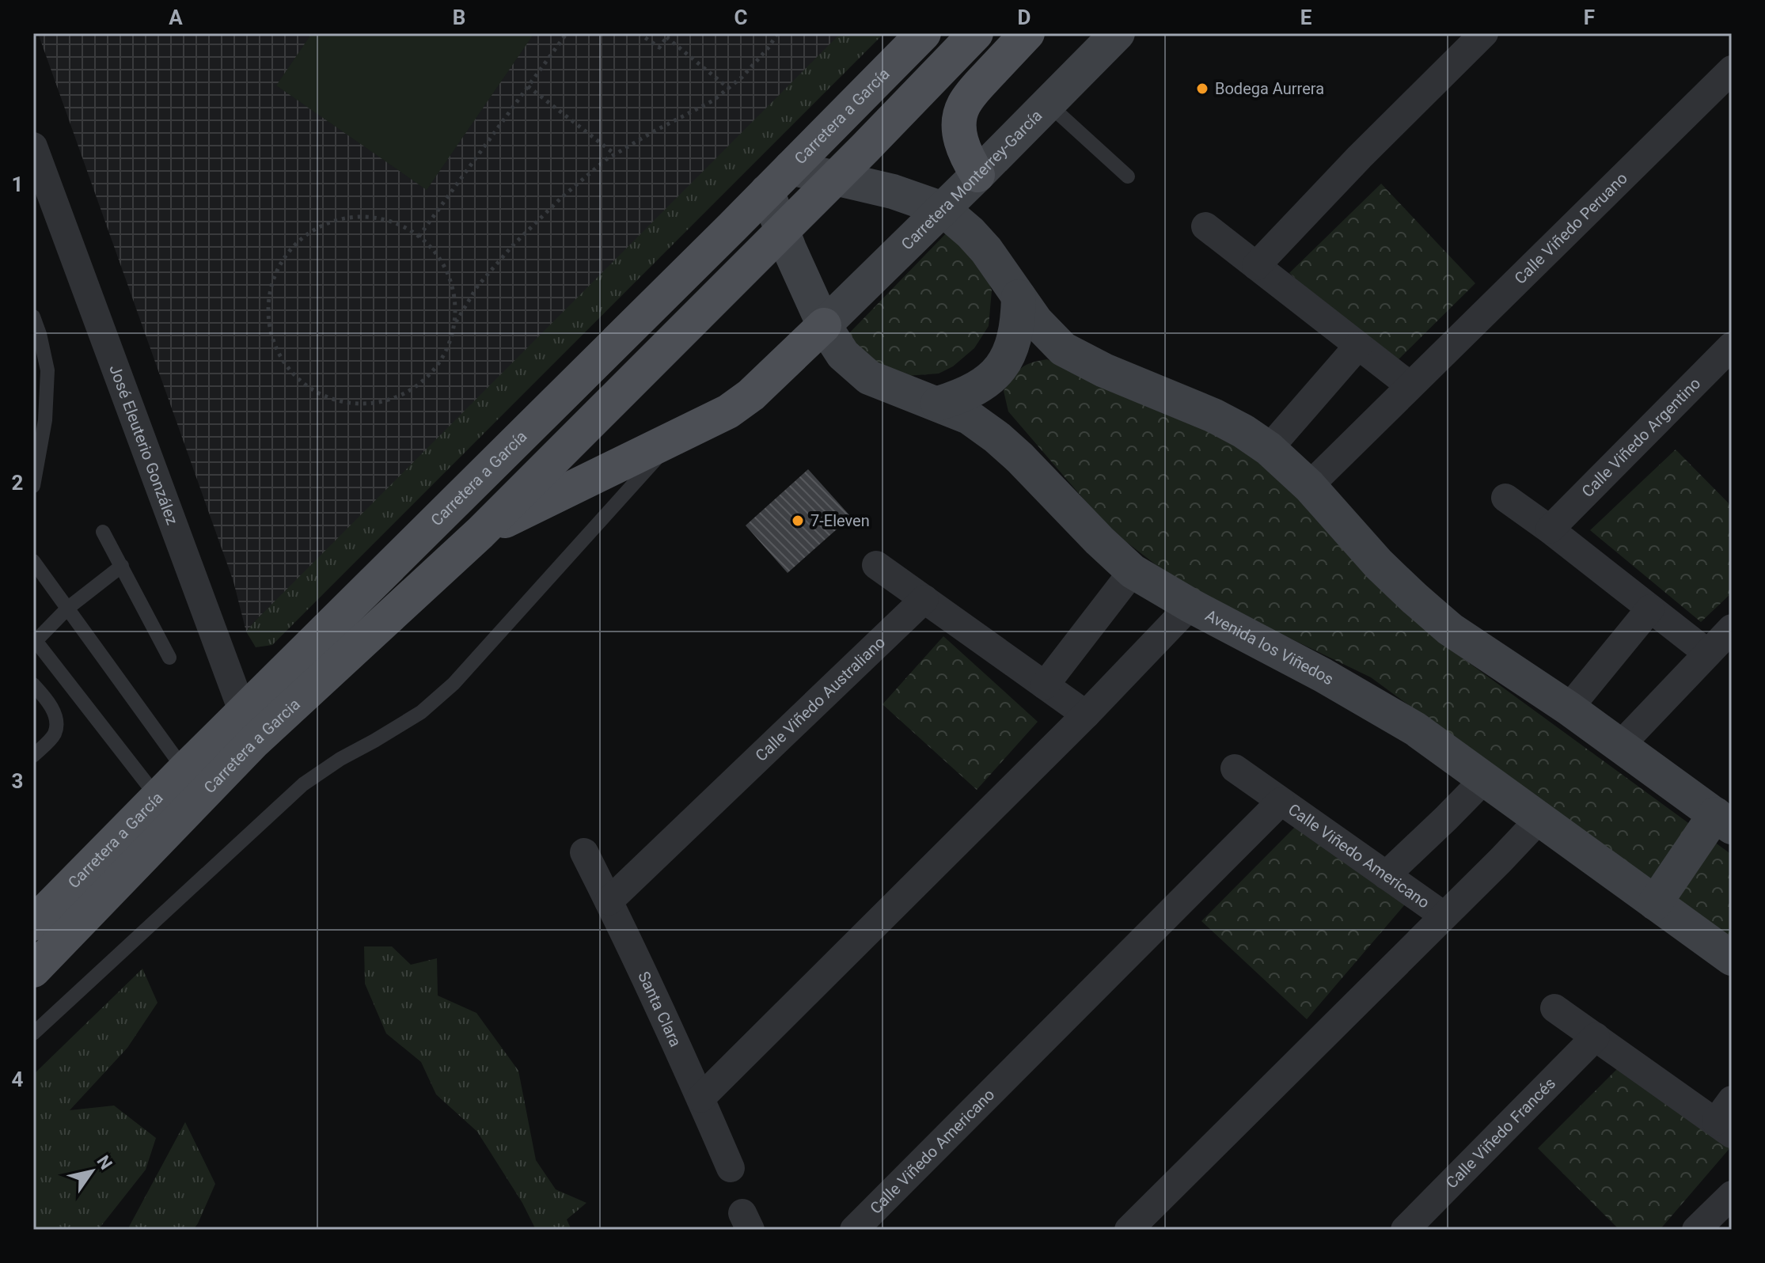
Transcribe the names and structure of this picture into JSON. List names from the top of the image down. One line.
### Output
{"streets":{"main road":["Carretera a García","Carretera a Garcia"],"street":["Carretera Monterrey-García","Calle Viñedo Peruano","Calle Viñedo Argentino","José Eleuterio González","Avenida los Viñedos","Calle Viñedo Australiano","Calle Viñedo Americano","Santa Clara","Calle Viñedo Francés"]},"crossings":[["Carretera a García","José Eleuterio González"],["Carretera a García","Avenida los Viñedos"],["Carretera a García","Carretera a Garcia"],["Carretera Monterrey-García","Avenida los Viñedos"],["José Eleuterio González","Carretera a Garcia"],["Calle Viñedo Australiano","Santa Clara"]],"places":["Bodega Aurrera","7-Eleven"],"north":"top right","grid":{"columns":["A","B","C","D","E","F"],"rows":["1","2","3","4"]}}
